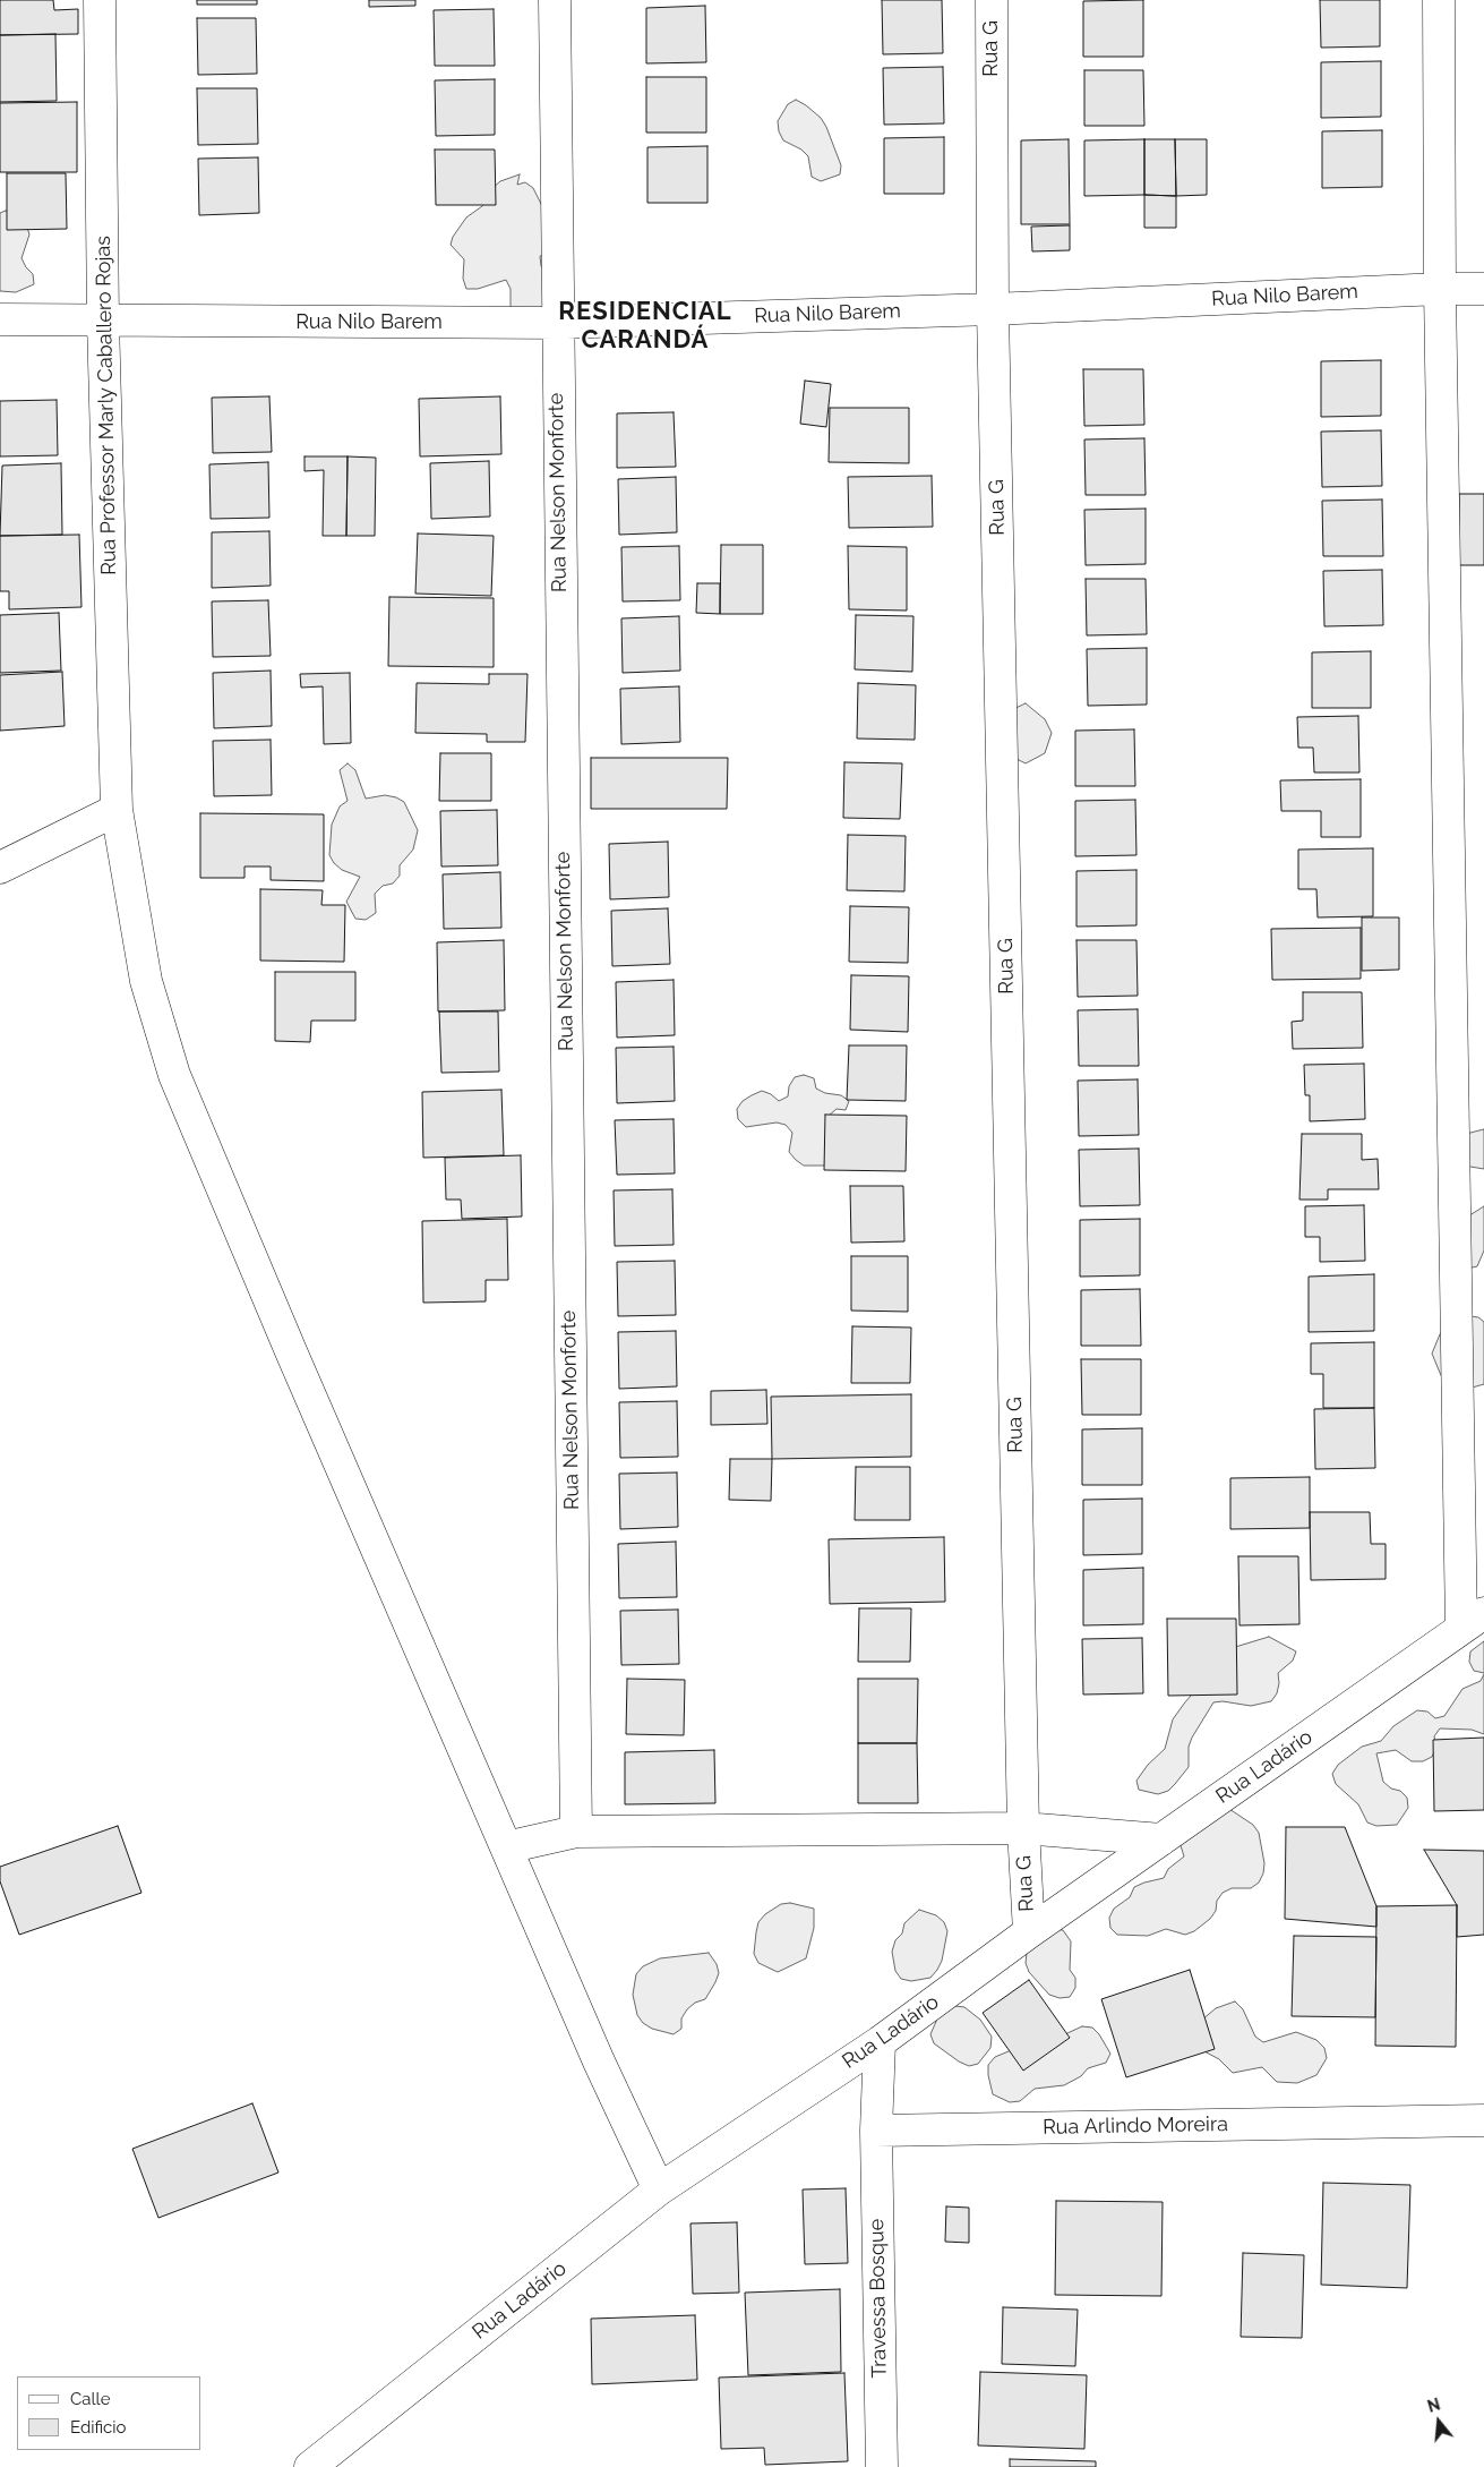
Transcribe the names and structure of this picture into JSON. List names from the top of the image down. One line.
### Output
{"streets":{"street":["Rua G","Rua Nilo Barem","Rua Professor Marly Caballero Rojas","Rua Nelson Monforte","Rua Ladário","Rua Arlindo Moreira","Travessa Bosque"]},"crossings":[["Rua G","Rua Nilo Barem"],["Rua G","Rua Ladário"],["Rua Nilo Barem","Rua Professor Marly Caballero Rojas"],["Rua Nilo Barem","Rua Nelson Monforte"],["Rua Professor Marly Caballero Rojas","Rua Ladário"],["Rua Arlindo Moreira","Travessa Bosque"]],"districts":["RESIDENCIAL CARANDÁ"],"legend":["Calle","Edificio"],"north":"top"}
